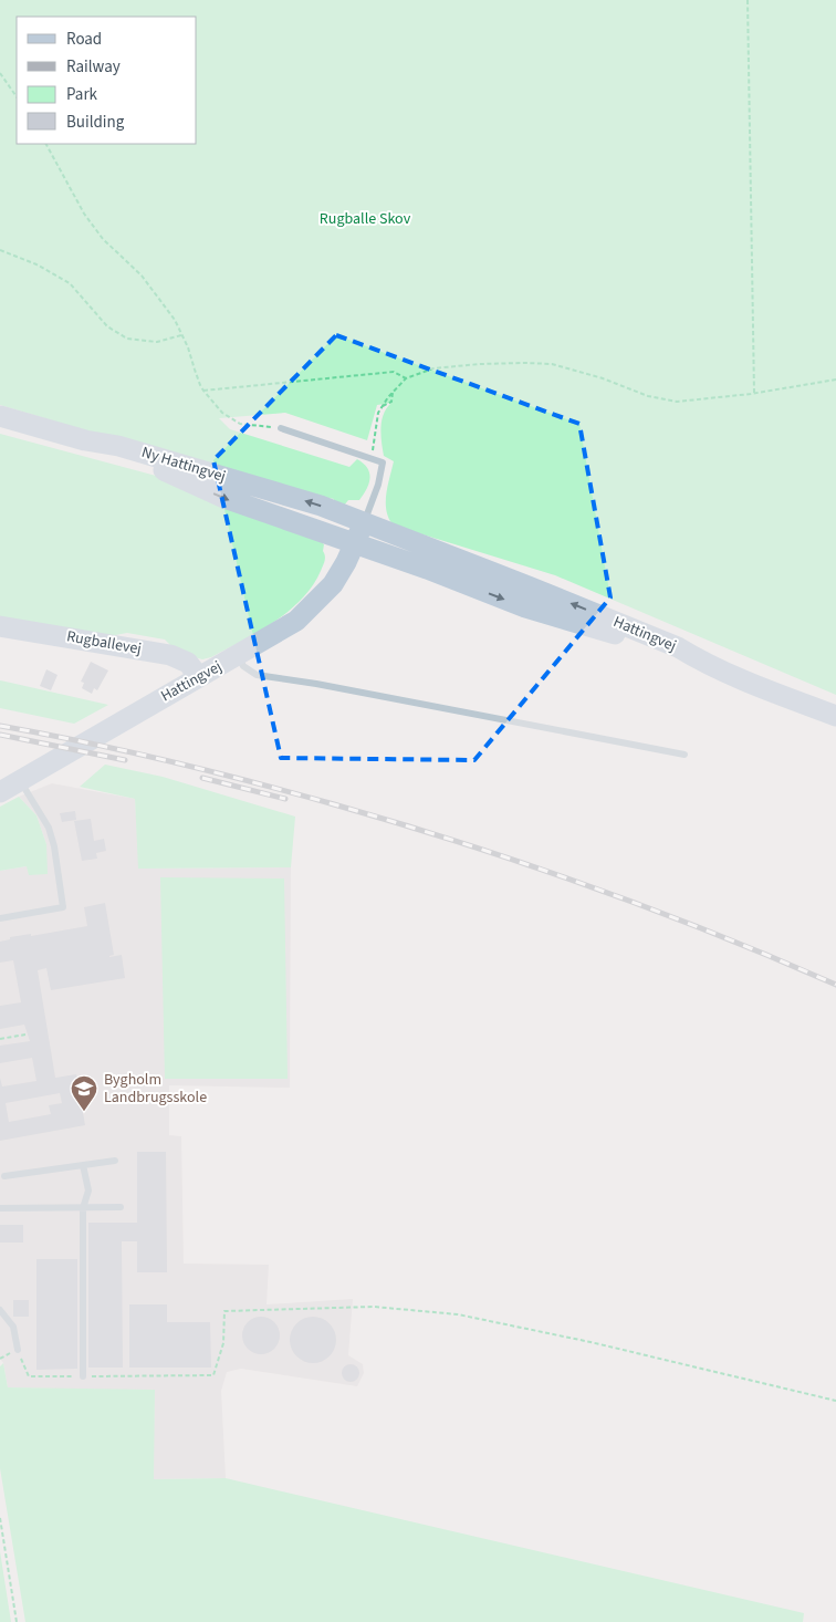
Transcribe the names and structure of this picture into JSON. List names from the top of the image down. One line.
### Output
{"streets":{"street":["Ny Hattingvej","Hattingvej","Rugballevej"]},"crossings":[["Ny Hattingvej","Hattingvej"],["Hattingvej","Rugballevej"]],"one_way":["Ny Hattingvej"],"parks":["Rugballe Skov"],"places":{"school or university":["Bygholm Landbrugsskole"]},"legend":["Road","Railway","Park","Building"]}
